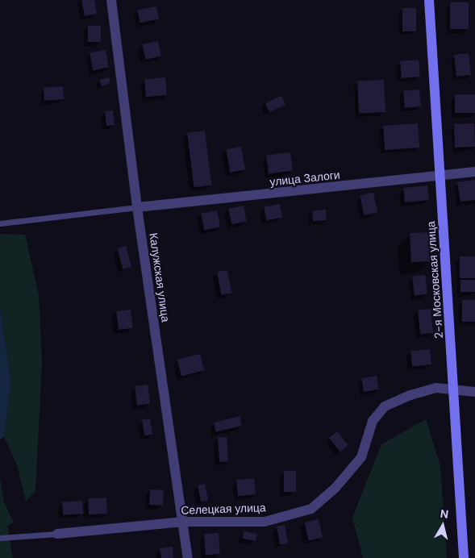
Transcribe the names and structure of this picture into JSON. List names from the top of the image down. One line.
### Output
{"streets":{"street":["улица Залоги","Калужская улица","2-я Московская улица","Селецкая улица"]},"crossings":[["улица Залоги","Калужская улица"],["улица Залоги","2-я Московская улица"],["Калужская улица","Селецкая улица"],["2-я Московская улица","Селецкая улица"]],"north":"top"}
